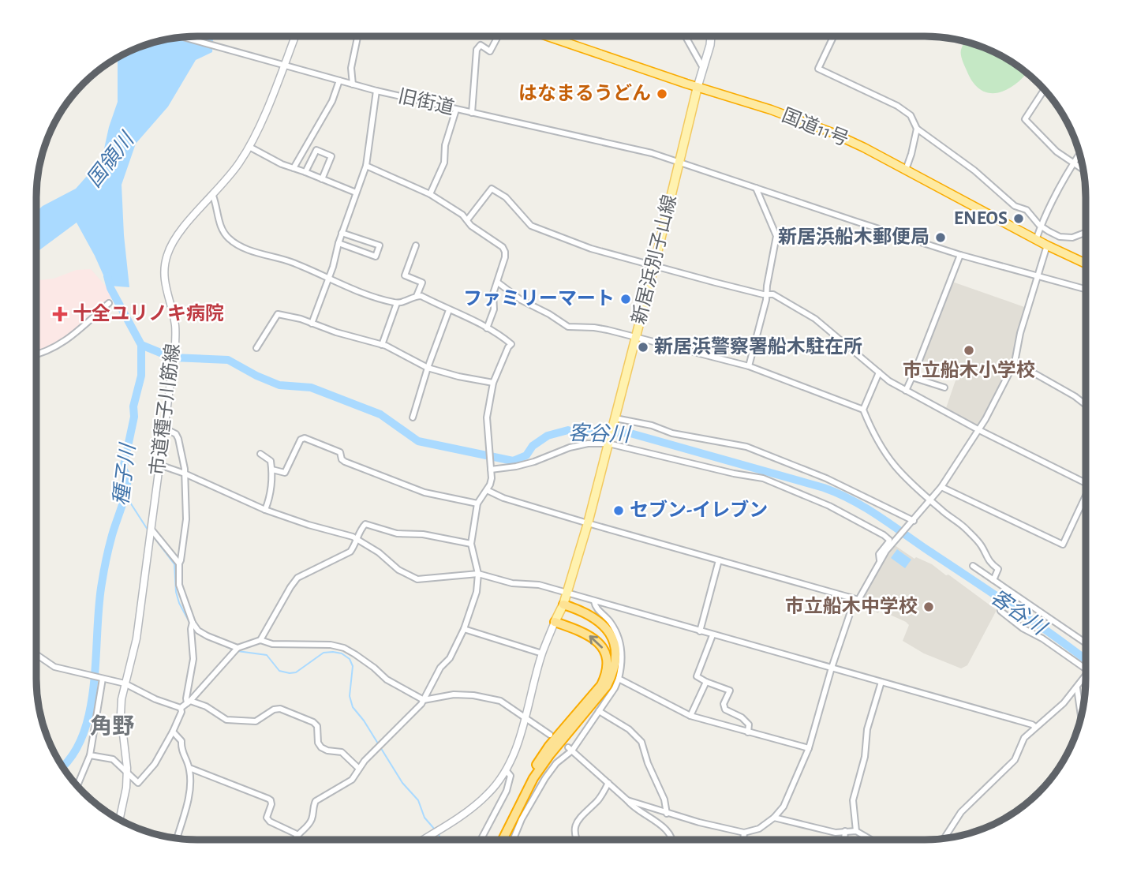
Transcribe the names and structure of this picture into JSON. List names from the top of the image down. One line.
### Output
{"streets":{"highway":["国道11号"],"main road":["新居浜別子山線"],"street":["旧街道","市道種子川筋線"]},"crossings":[["旧街道","新居浜別子山線"],["旧街道","市道種子川筋線"],["国道11号","新居浜別子山線"]],"districts":["角野"],"water":["国領川","客谷川","種子川"],"places":{"other":["はなまるうどん","ENEOS","新居浜船木郵便局","ファミリーマート","新居浜警察署船木駐在所","市立船木小学校","セブン-イレブン","市立船木中学校"],"health":["十全ユリノキ病院"]}}
